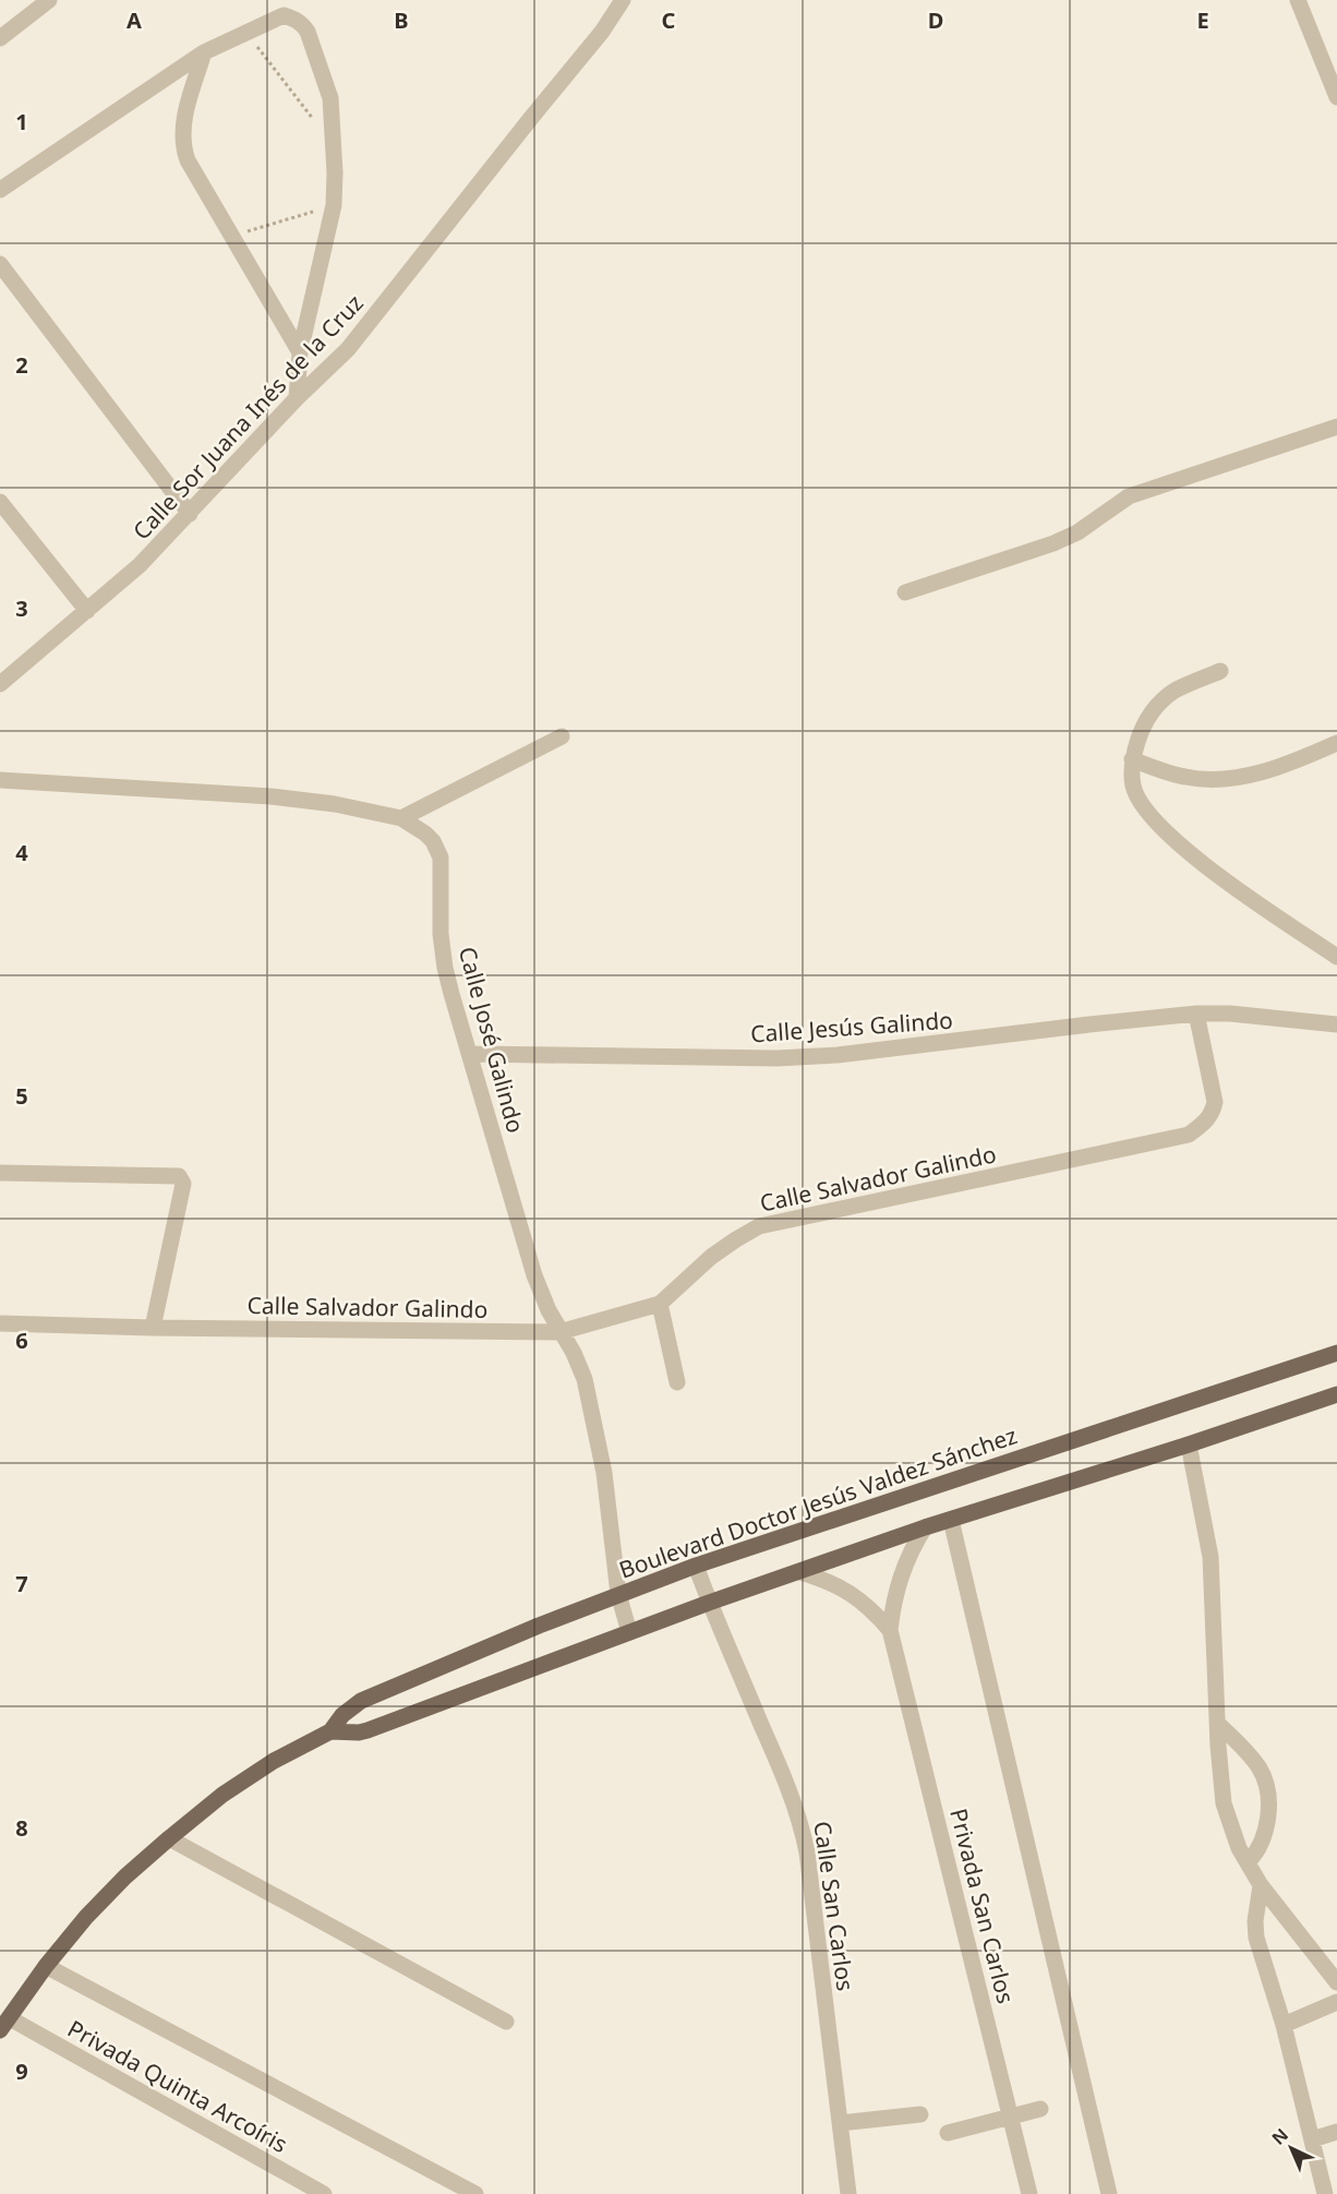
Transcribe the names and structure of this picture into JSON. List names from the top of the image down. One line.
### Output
{"streets":{"main road":["Boulevard Doctor Jesús Valdez Sánchez"],"street":["Calle Sor Juana Inés de la Cruz","Calle Jesús Galindo","Calle José Galindo","Calle Salvador Galindo","Calle San Carlos","Privada San Carlos","Privada Quinta Arcoíris"]},"crossings":[["Calle Jesús Galindo","Calle José Galindo"],["Calle Jesús Galindo","Calle Salvador Galindo"],["Calle José Galindo","Calle Salvador Galindo"],["Calle José Galindo","Boulevard Doctor Jesús Valdez Sánchez"],["Boulevard Doctor Jesús Valdez Sánchez","Calle San Carlos"],["Boulevard Doctor Jesús Valdez Sánchez","Privada San Carlos"],["Boulevard Doctor Jesús Valdez Sánchez","Privada Quinta Arcoíris"]],"north":"top left","grid":{"columns":["A","B","C","D","E"],"rows":["1","2","3","4","5","6","7","8","9"]}}
